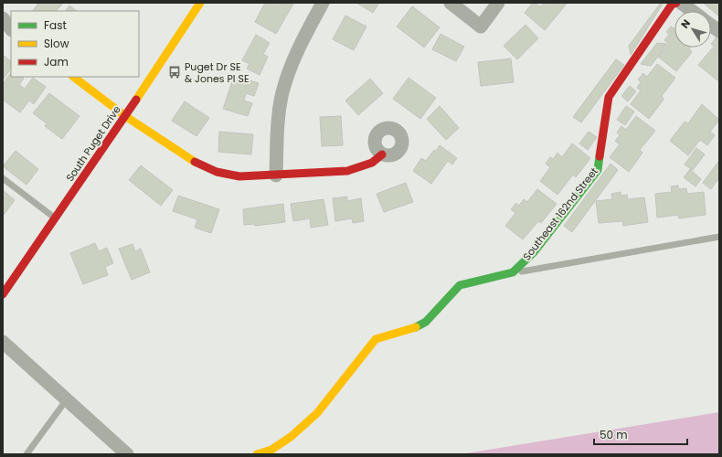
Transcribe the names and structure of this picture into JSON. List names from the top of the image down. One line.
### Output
{"streets":{"street":["South Puget Drive","Southeast 162nd Street"]},"places":{"bus stop":["Puget Dr SE & Jones Pl SE"]},"legend":["Fast","Slow","Jam"],"scale_bar":"50 m","north":"top left"}
